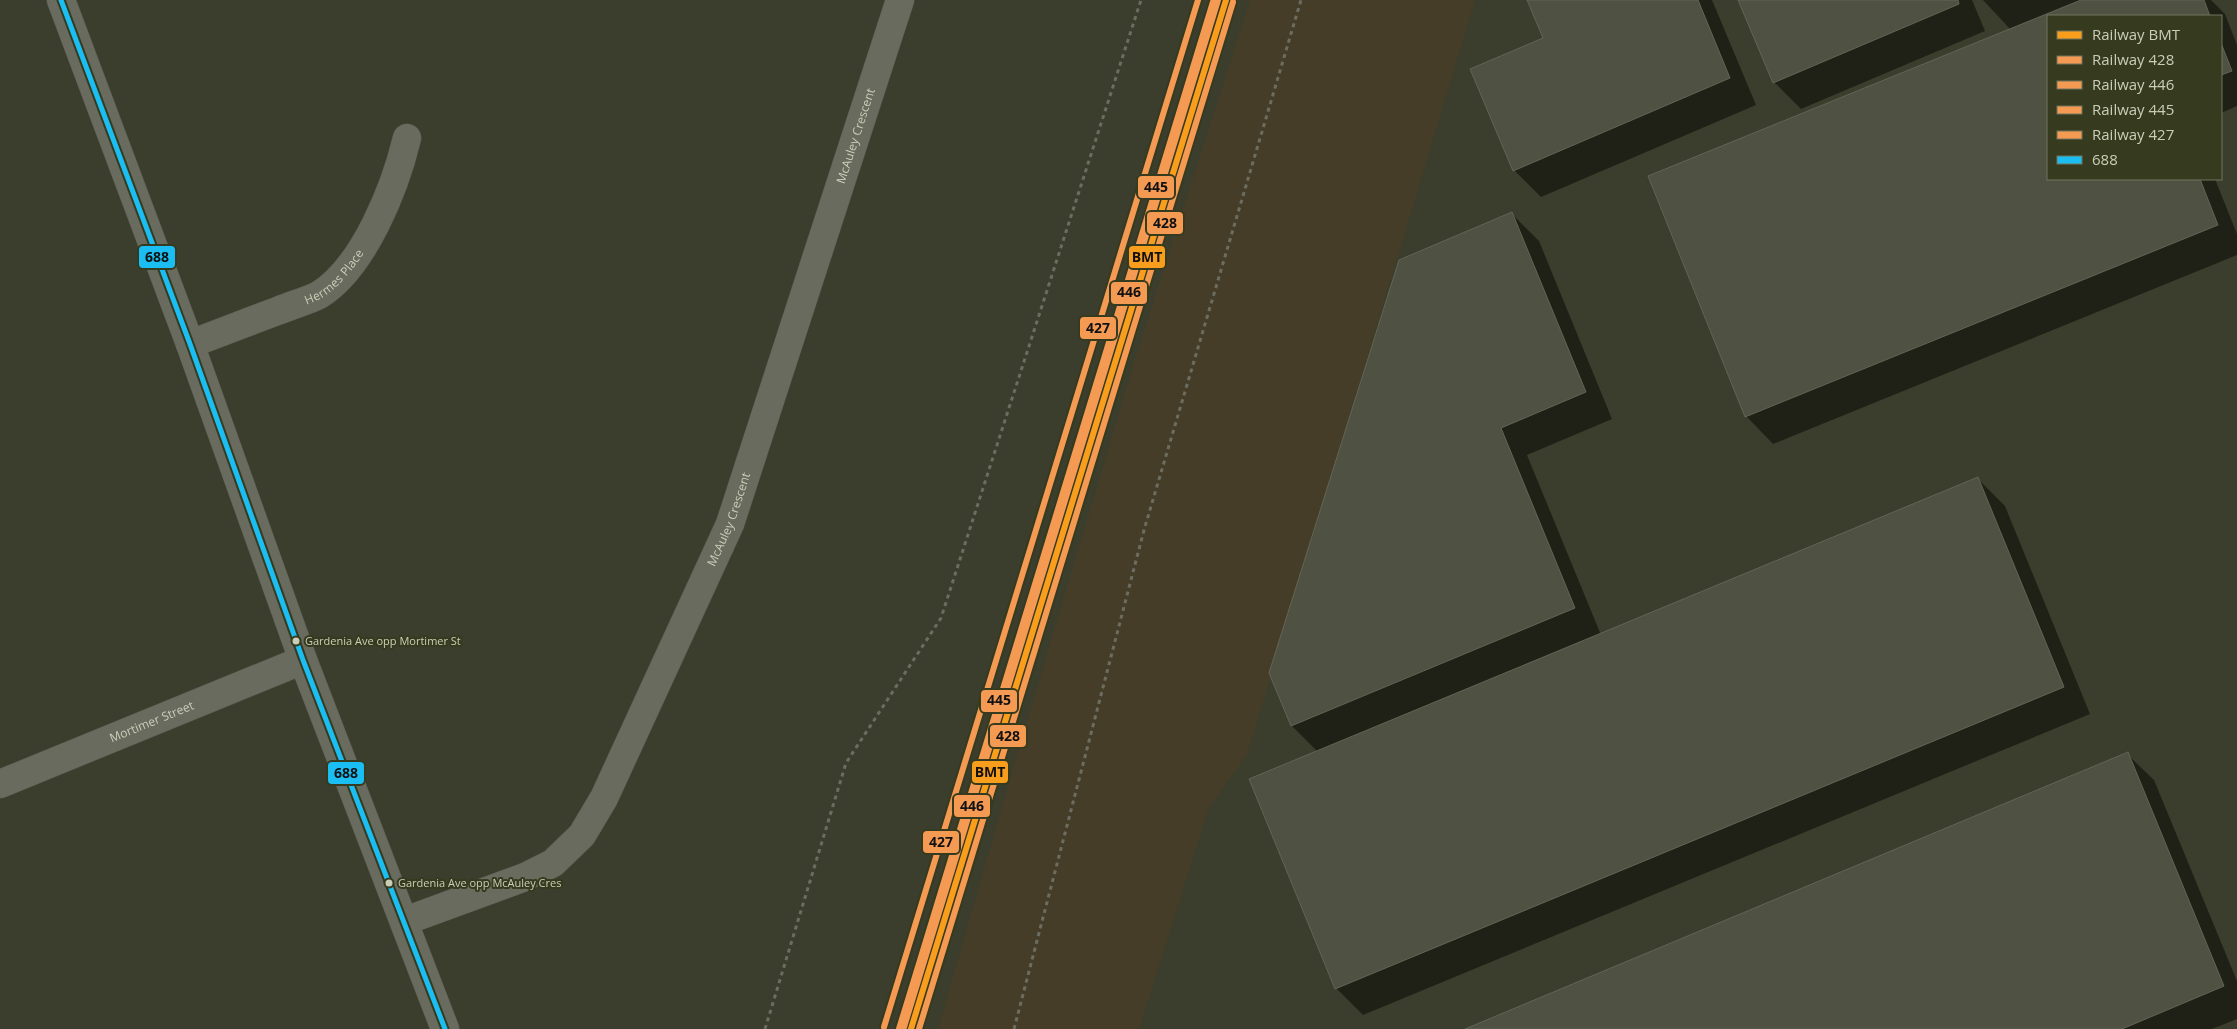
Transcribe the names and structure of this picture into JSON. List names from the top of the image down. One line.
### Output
{"streets":{"street":["McAuley Crescent","Hermes Place","Mortimer Street"]},"places":["Gardenia Ave opp Mortimer St","Gardenia Ave opp McAuley Cres"],"lines":["rail line BMT","rail line 446","rail line 427","transit line 688","rail line 428","rail line 445"],"legend":["Railway BMT","Railway 428","Railway 446","Railway 445","Railway 427","688"]}
